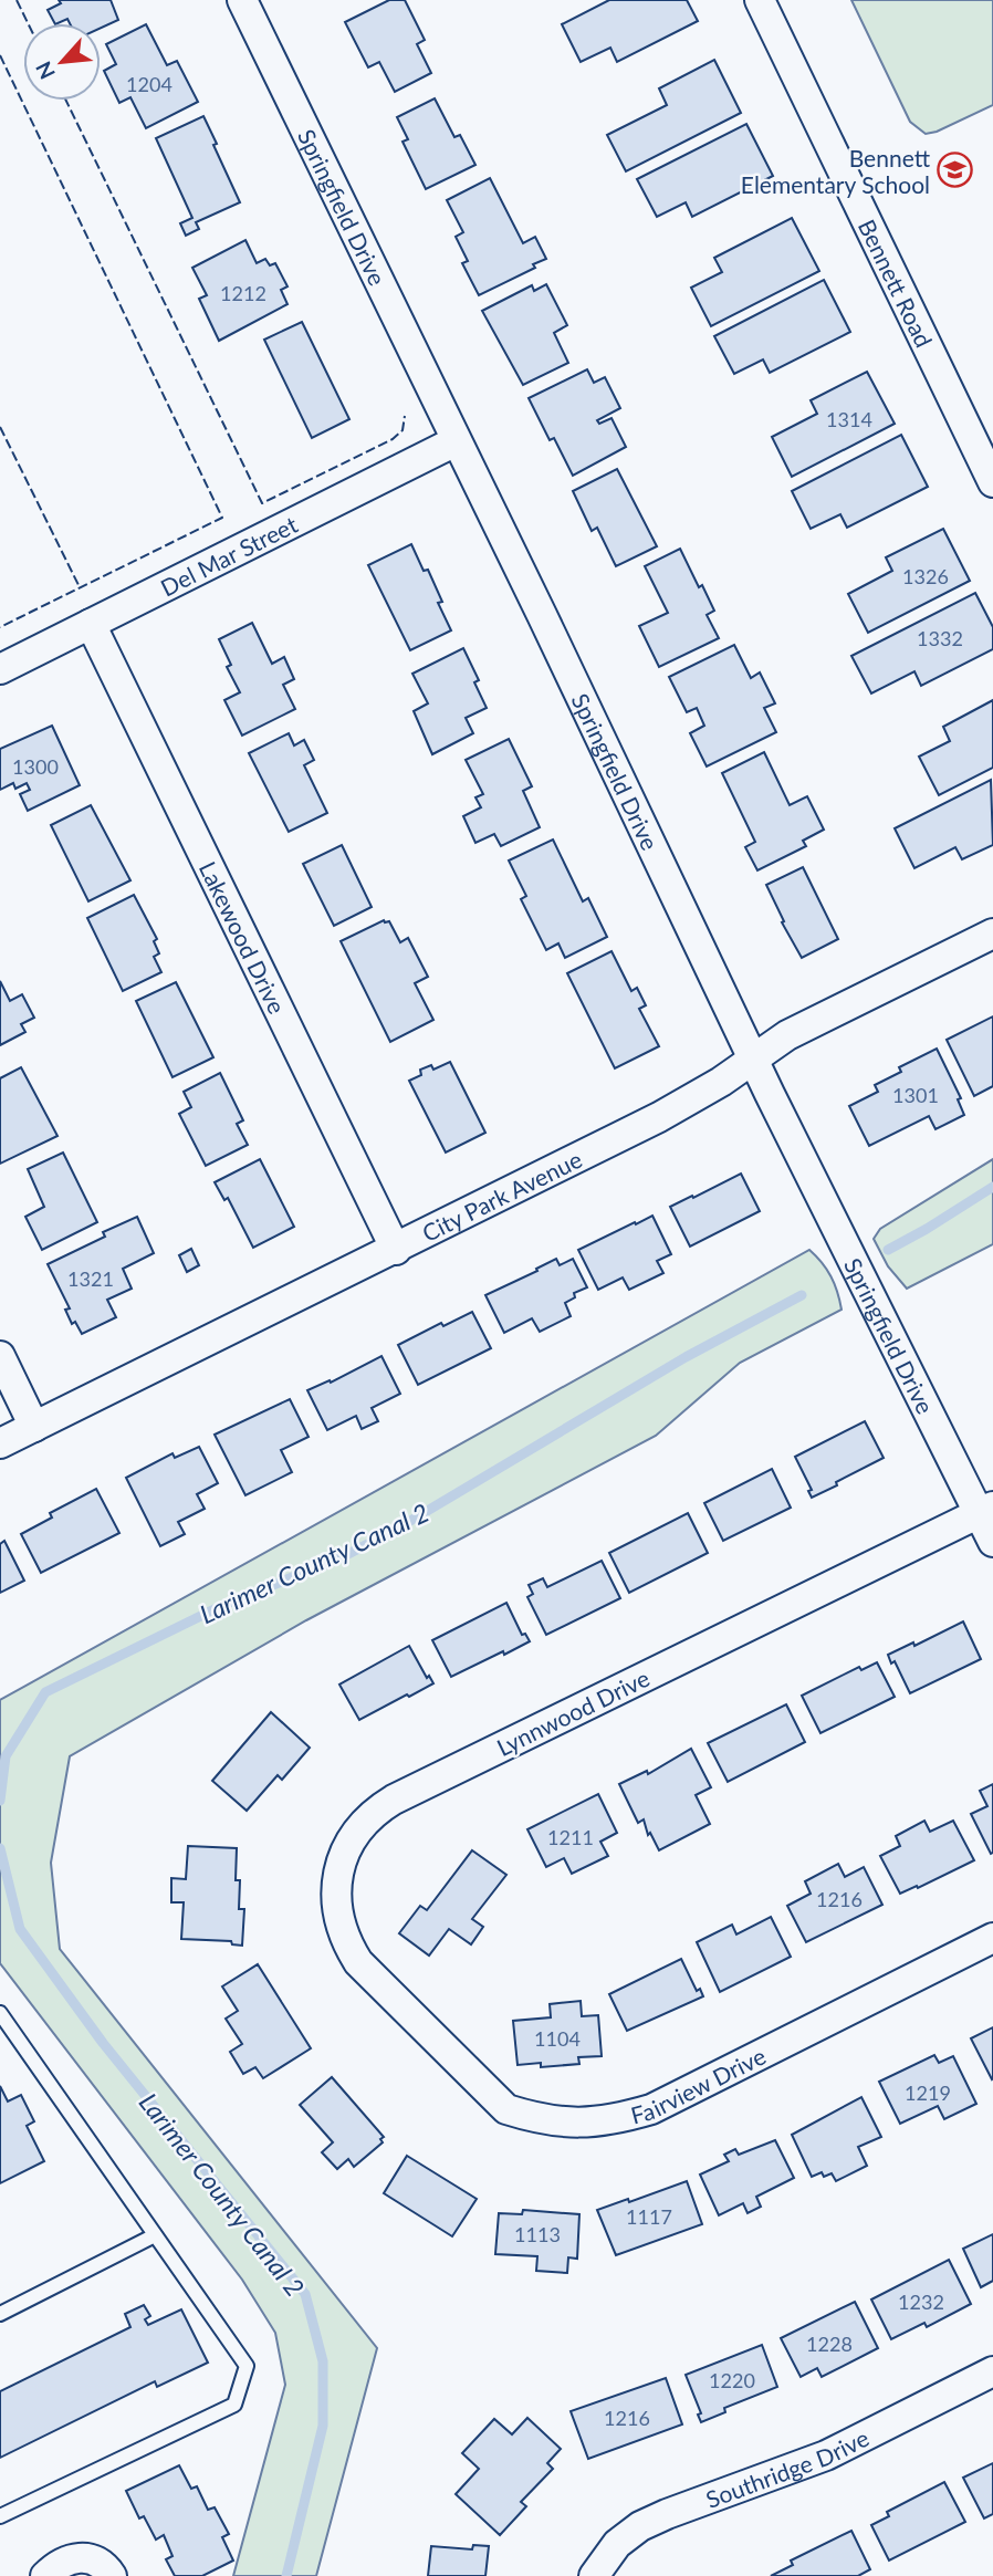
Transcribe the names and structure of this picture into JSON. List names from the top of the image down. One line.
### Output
{"streets":{"street":["Springfield Drive","Bennett Road","Del Mar Street","Lakewood Drive","City Park Avenue","Lynnwood Drive","Fairview Drive","Southridge Drive"]},"crossings":[["Springfield Drive","Del Mar Street"],["Springfield Drive","City Park Avenue"],["Springfield Drive","Lynnwood Drive"],["Del Mar Street","Lakewood Drive"],["Lakewood Drive","City Park Avenue"],["Lynnwood Drive","Fairview Drive"]],"water":["Larimer County Canal 2"],"places":{"school or university":["Bennett Elementary School"]},"house_numbers":["1204","1212","1314","1326","1332","1300","1301","1321","1211","1216","1104","1219","1117","1113","1232","1228","1220","1216"],"north":"bottom left"}
